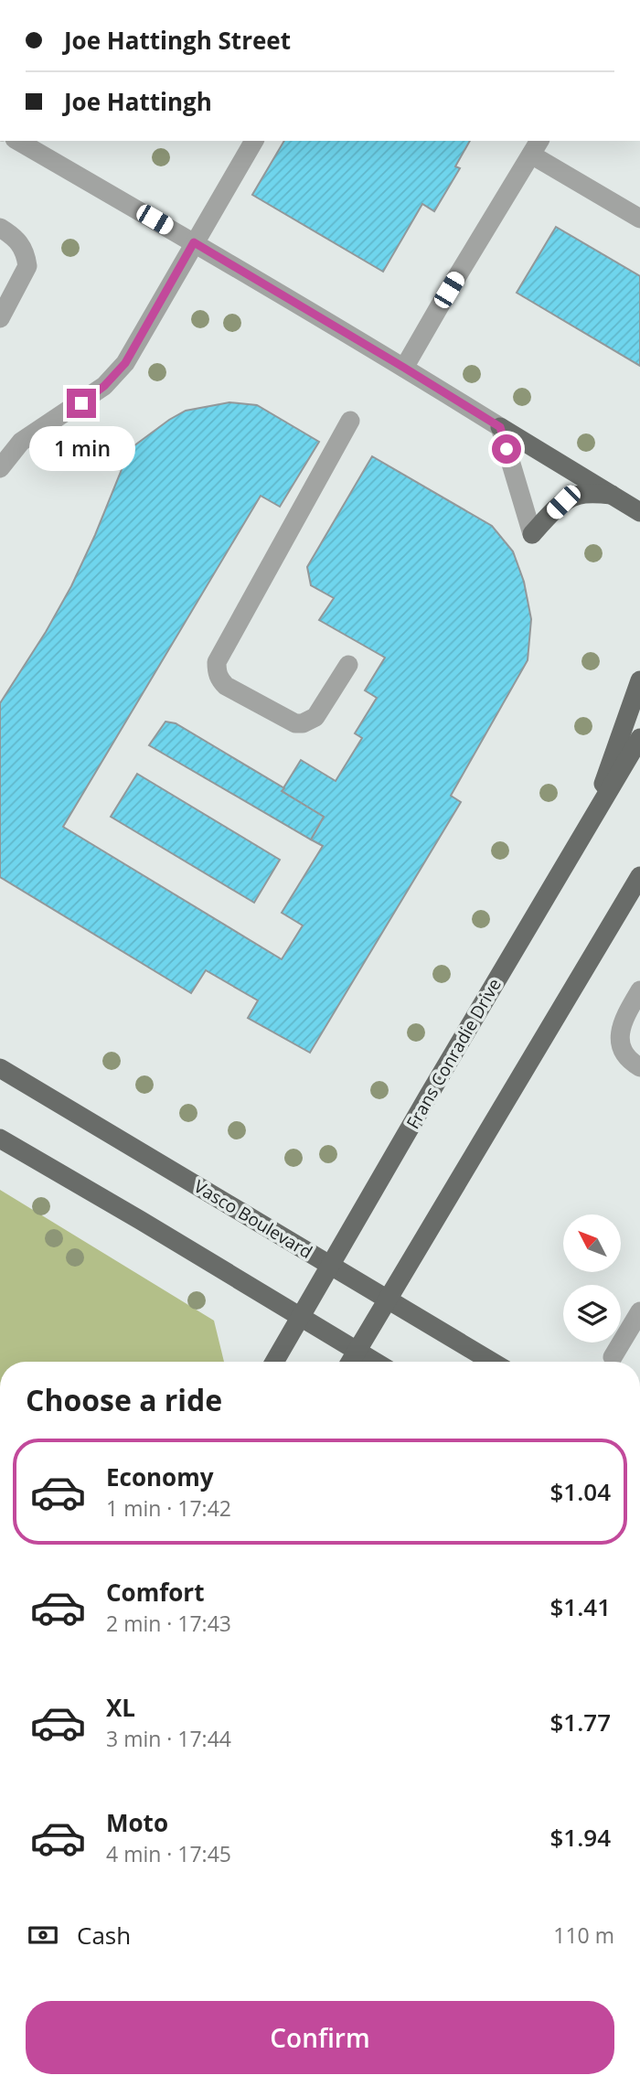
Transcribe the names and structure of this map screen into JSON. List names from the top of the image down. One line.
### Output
{"streets":{"main road":["Frans Conradie Drive","Vasco Boulevard"]},"crossings":[["Frans Conradie Drive","Vasco Boulevard"]],"north":"top left","page":{"banner":["Joe Hattingh Street","Joe Hattingh"],"bubble":"1 min","heading":"Choose a ride","list":[{"name":"Economy","note":"1 min · 17:42","value":"$1.04"},{"name":"Comfort","note":"2 min · 17:43","value":"$1.41"},{"name":"XL","note":"3 min · 17:44","value":"$1.77"},{"name":"Moto","note":"4 min · 17:45","value":"$1.94"}],"pay":["Cash","110 m"],"buttons":"Confirm"}}
